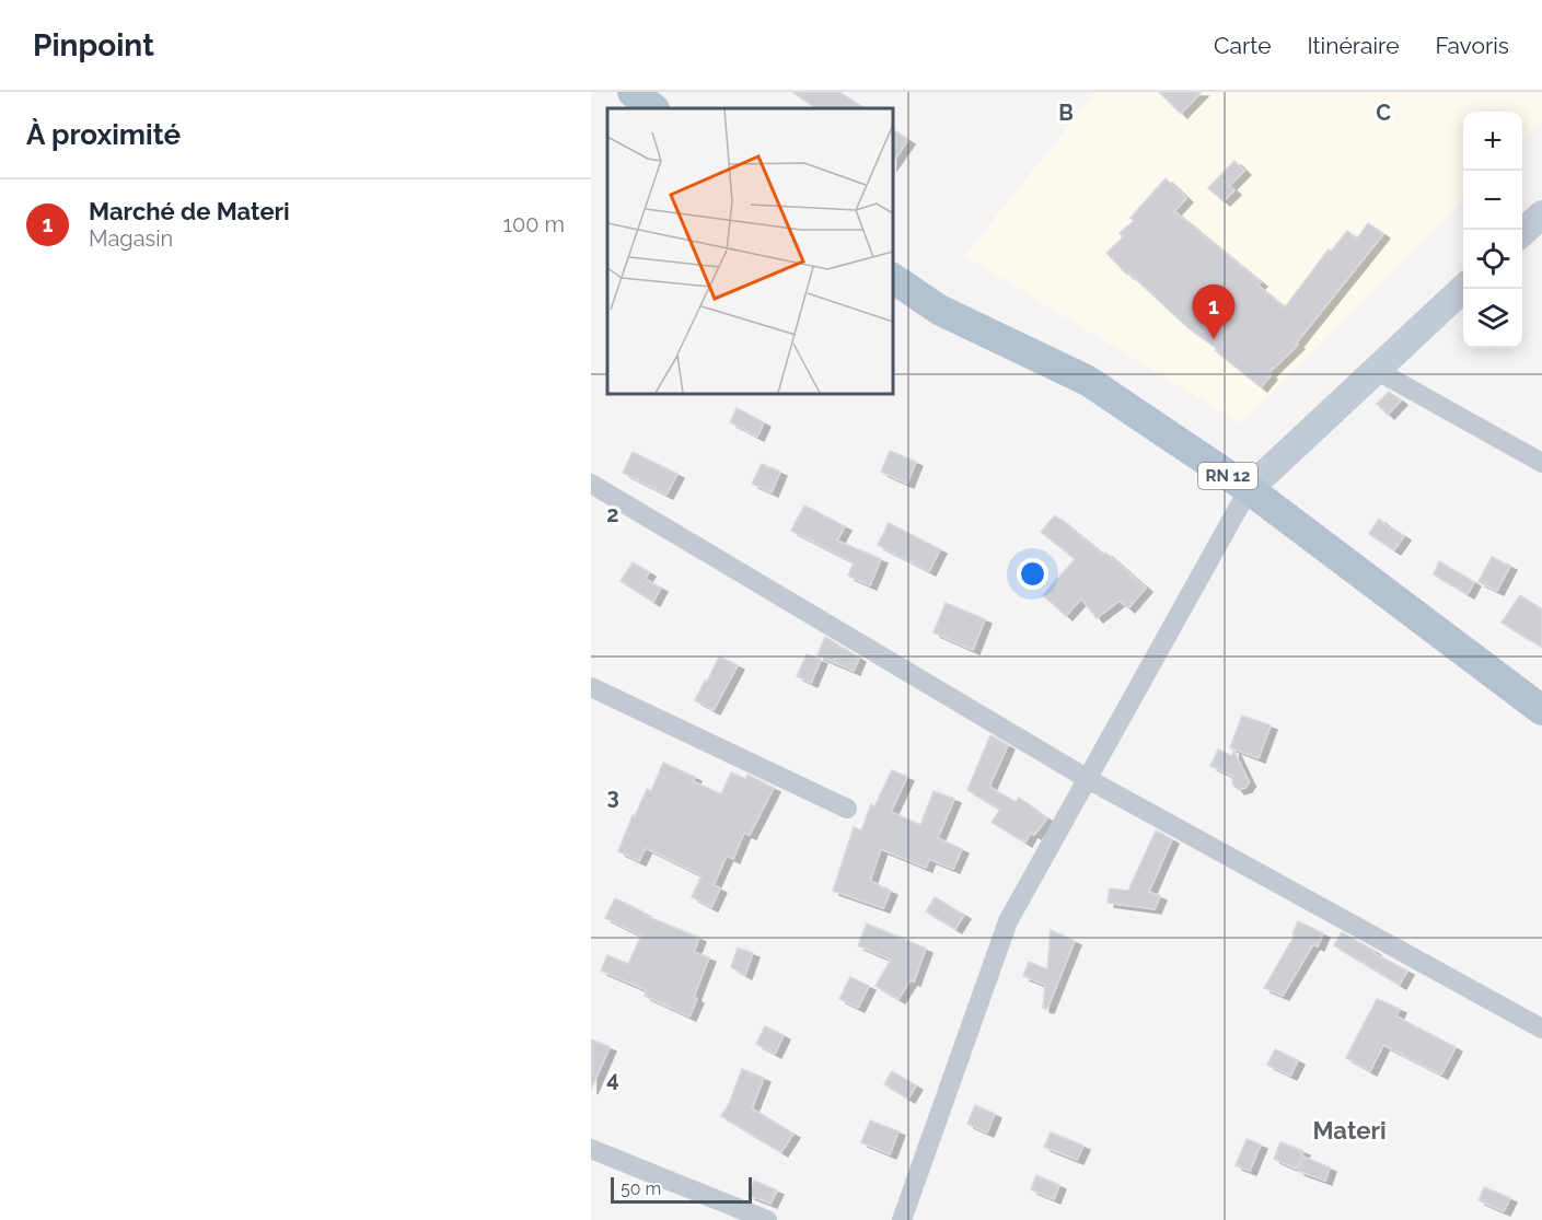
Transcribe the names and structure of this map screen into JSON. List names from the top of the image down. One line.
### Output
{"streets":{"main road":["RN 12"]},"districts":["Materi"],"scale_bar":"50 m","page":{"header":"Pinpoint","nav":["Carte","Itinéraire","Favoris"],"heading":"À proximité","map_buttons":["+","−"],"list":[{"mark":"1","name":"Marché de Materi","note":"Magasin","value":"100 m"}],"pins":"1","scale":"50 m"},"grid":{"columns":["B","C"],"rows":["2","3","4"]}}
